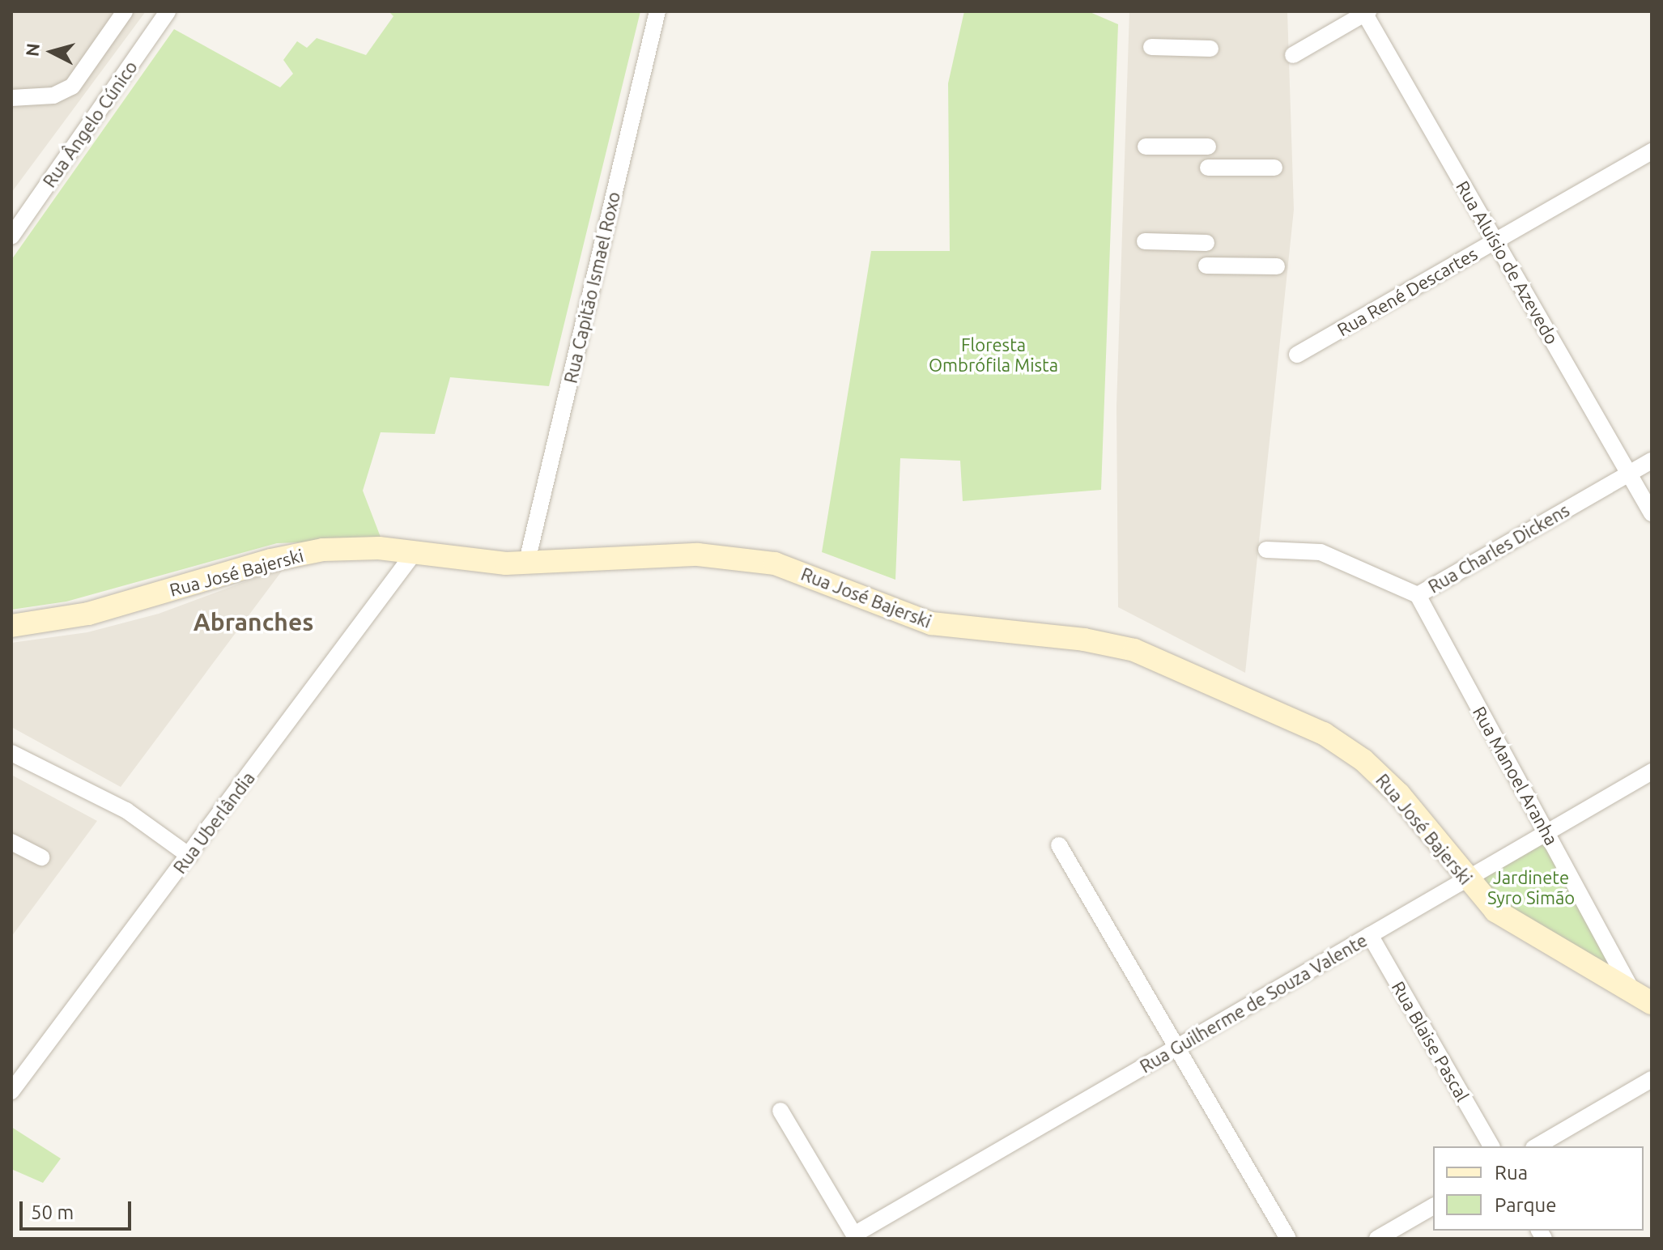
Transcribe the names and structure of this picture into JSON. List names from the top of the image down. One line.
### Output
{"streets":{"main road":["Rua José Bajerski"],"street":["Rua Ângelo Cúnico","Rua Aluísio de Azevedo","Rua Capitão Ismael Roxo","Rua René Descartes","Rua Charles Dickens","Rua Manoel Aranha","Rua Uberlândia","Rua Guilherme de Souza Valente","Rua Blaise Pascal"]},"crossings":[["Rua Aluísio de Azevedo","Rua René Descartes"],["Rua Aluísio de Azevedo","Rua Charles Dickens"],["Rua Capitão Ismael Roxo","Rua José Bajerski"],["Rua Charles Dickens","Rua Manoel Aranha"],["Rua José Bajerski","Rua Manoel Aranha"],["Rua José Bajerski","Rua Uberlândia"],["Rua José Bajerski","Rua Guilherme de Souza Valente"],["Rua Manoel Aranha","Rua Guilherme de Souza Valente"],["Rua Guilherme de Souza Valente","Rua Blaise Pascal"]],"districts":["Abranches"],"parks":["Floresta Ombrófila Mista","Jardinete Syro Simão"],"legend":["Rua","Parque"],"scale_bar":"50 m","north":"left"}
